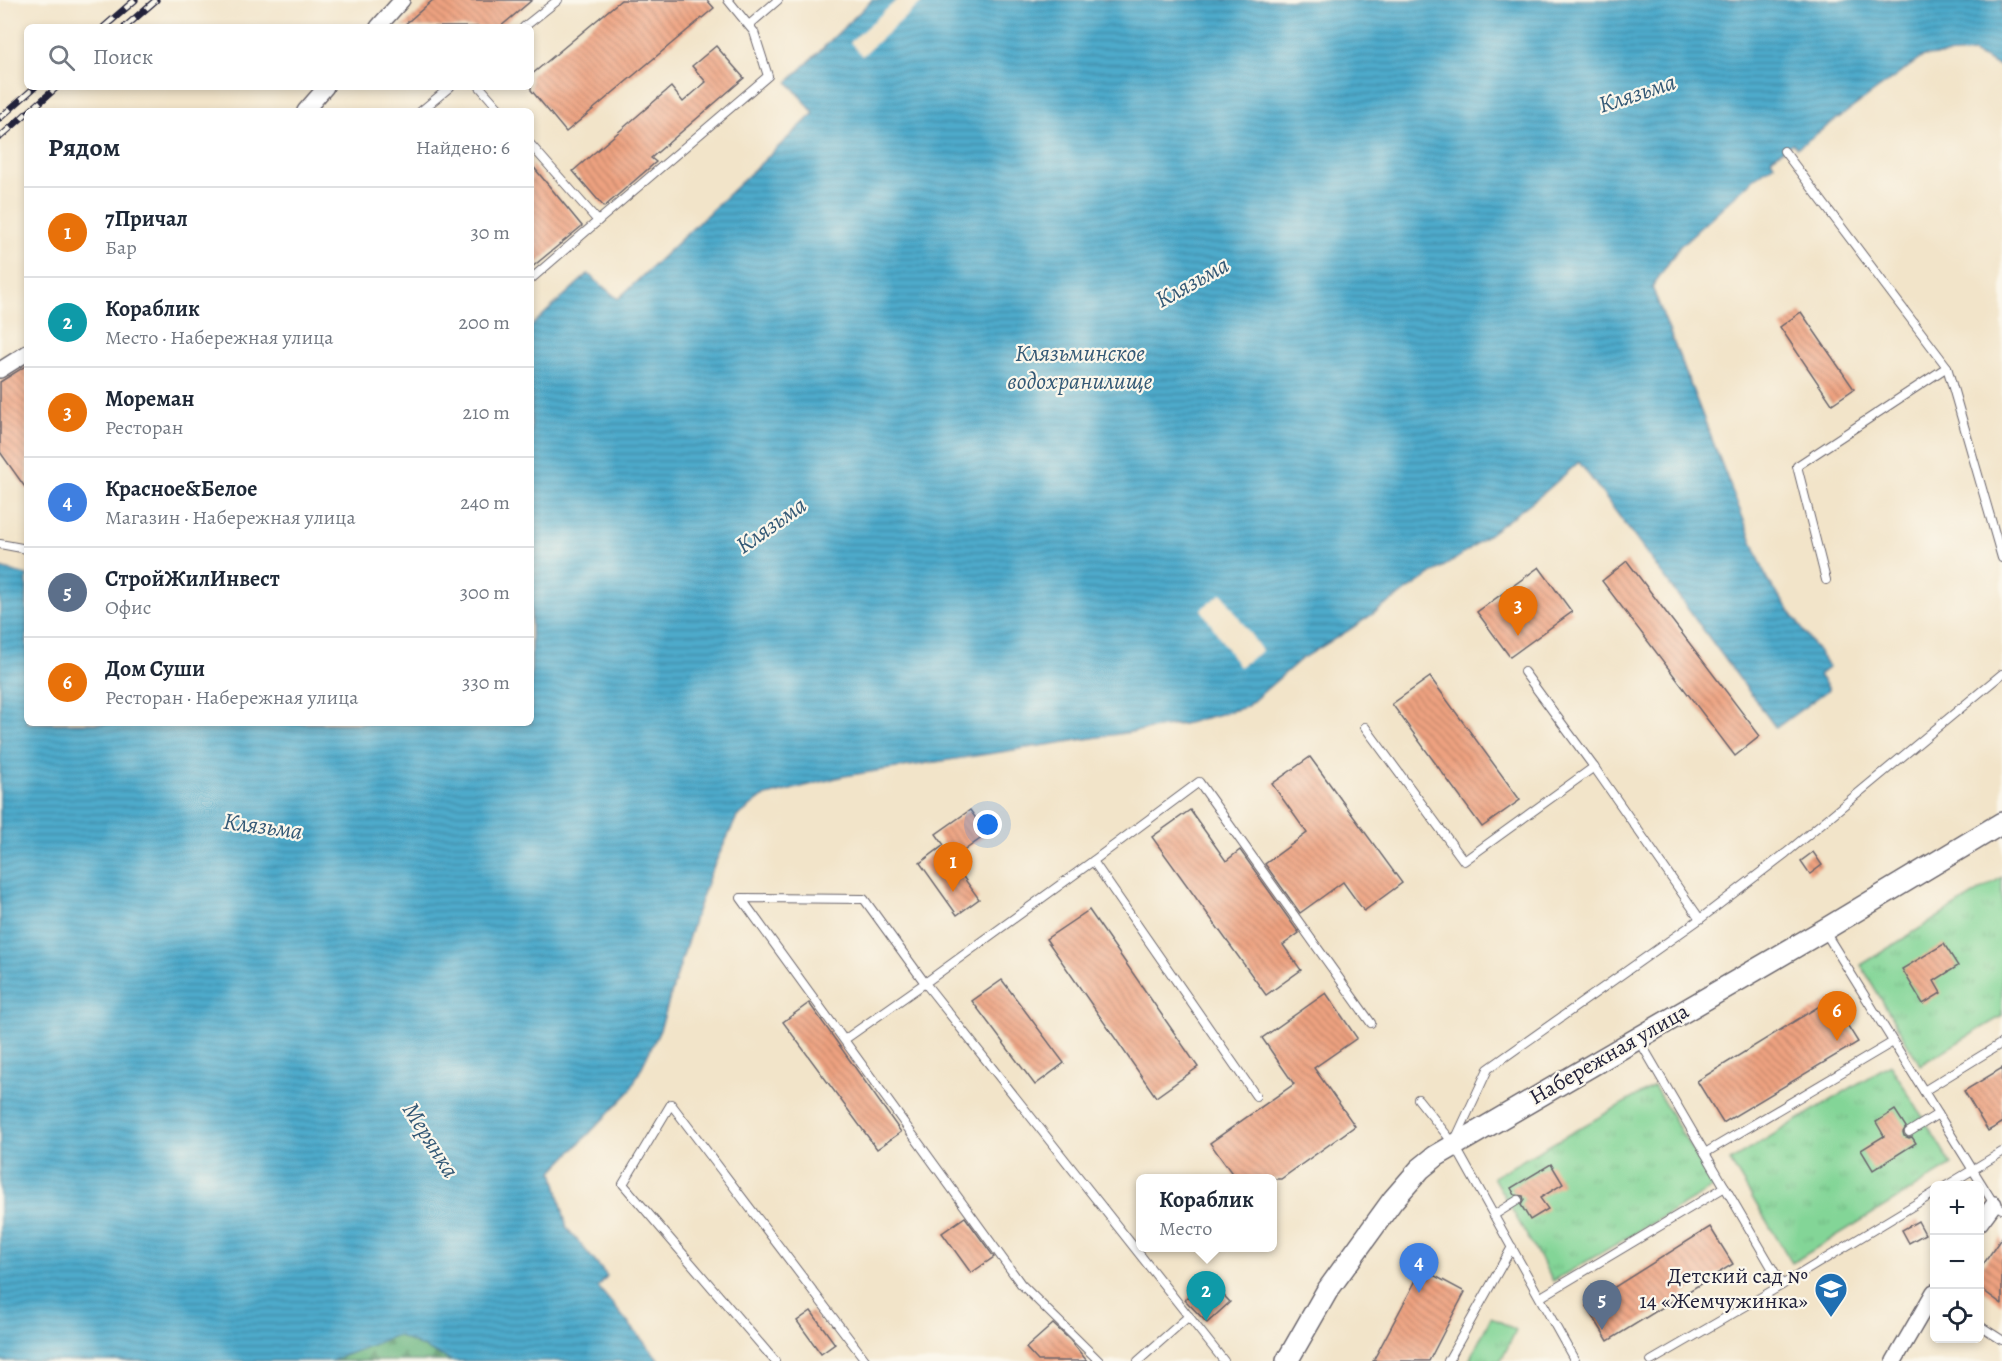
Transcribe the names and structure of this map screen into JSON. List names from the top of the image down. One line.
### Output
{"streets":{"street":["Набережная улица"]},"water":["Клязьма","Клязьминское водохранилище","Мерянка"],"places":{"school or university":["Детский сад № 14 «Жемчужинка»"]},"page":{"search":"Поиск","heading":["Рядом","Найдено: 6"],"list":[{"mark":"1","name":"7Причал","note":"Бар","value":"30 m"},{"mark":"2","name":"Кораблик","note":"Место · Набережная улица","value":"200 m"},{"mark":"3","name":"Мореман","note":"Ресторан","value":"210 m"},{"mark":"4","name":"Красное&Белое","note":"Магазин · Набережная улица","value":"240 m"},{"mark":"5","name":"СтройЖилИнвест","note":"Офис","value":"300 m"},{"mark":"6","name":"Дом Суши","note":"Ресторан · Набережная улица","value":"330 m"}],"pins":["3","1","6","4","2","5"],"popup":["Кораблик","Место"],"map_buttons":["+","−"]}}
